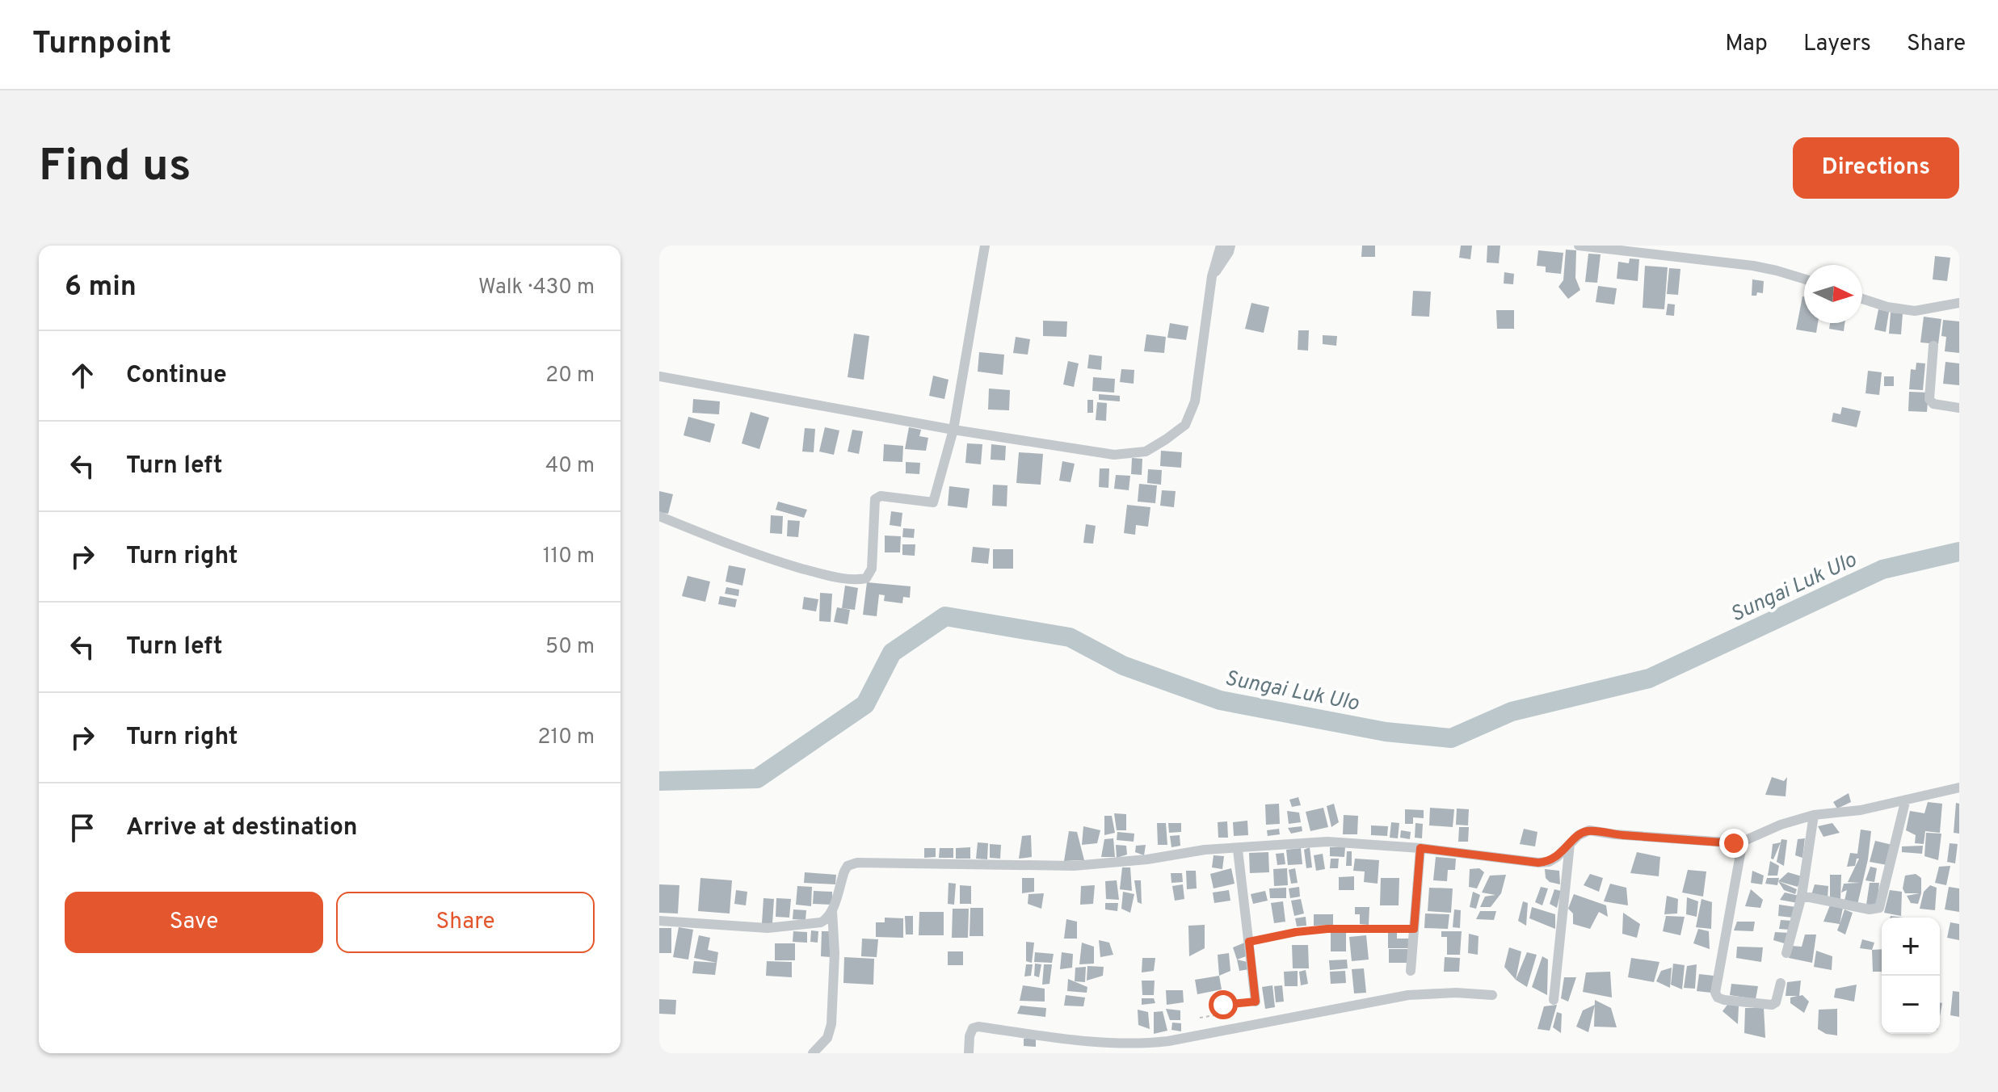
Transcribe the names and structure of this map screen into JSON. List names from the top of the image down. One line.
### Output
{"water":["Sungai Luk Ulo"],"north":"right","page":{"header":"Turnpoint","nav":["Map","Layers","Share"],"buttons":["Directions",["Save","Share"]],"title":"Find us","heading":["6 min","Walk · 430 m"],"list":[["Continue","20 m"],["Turn left","40 m"],["Turn right","110 m"],["Turn left","50 m"],["Turn right","210 m"],"Arrive at destination"],"map_buttons":["+","−"]}}
